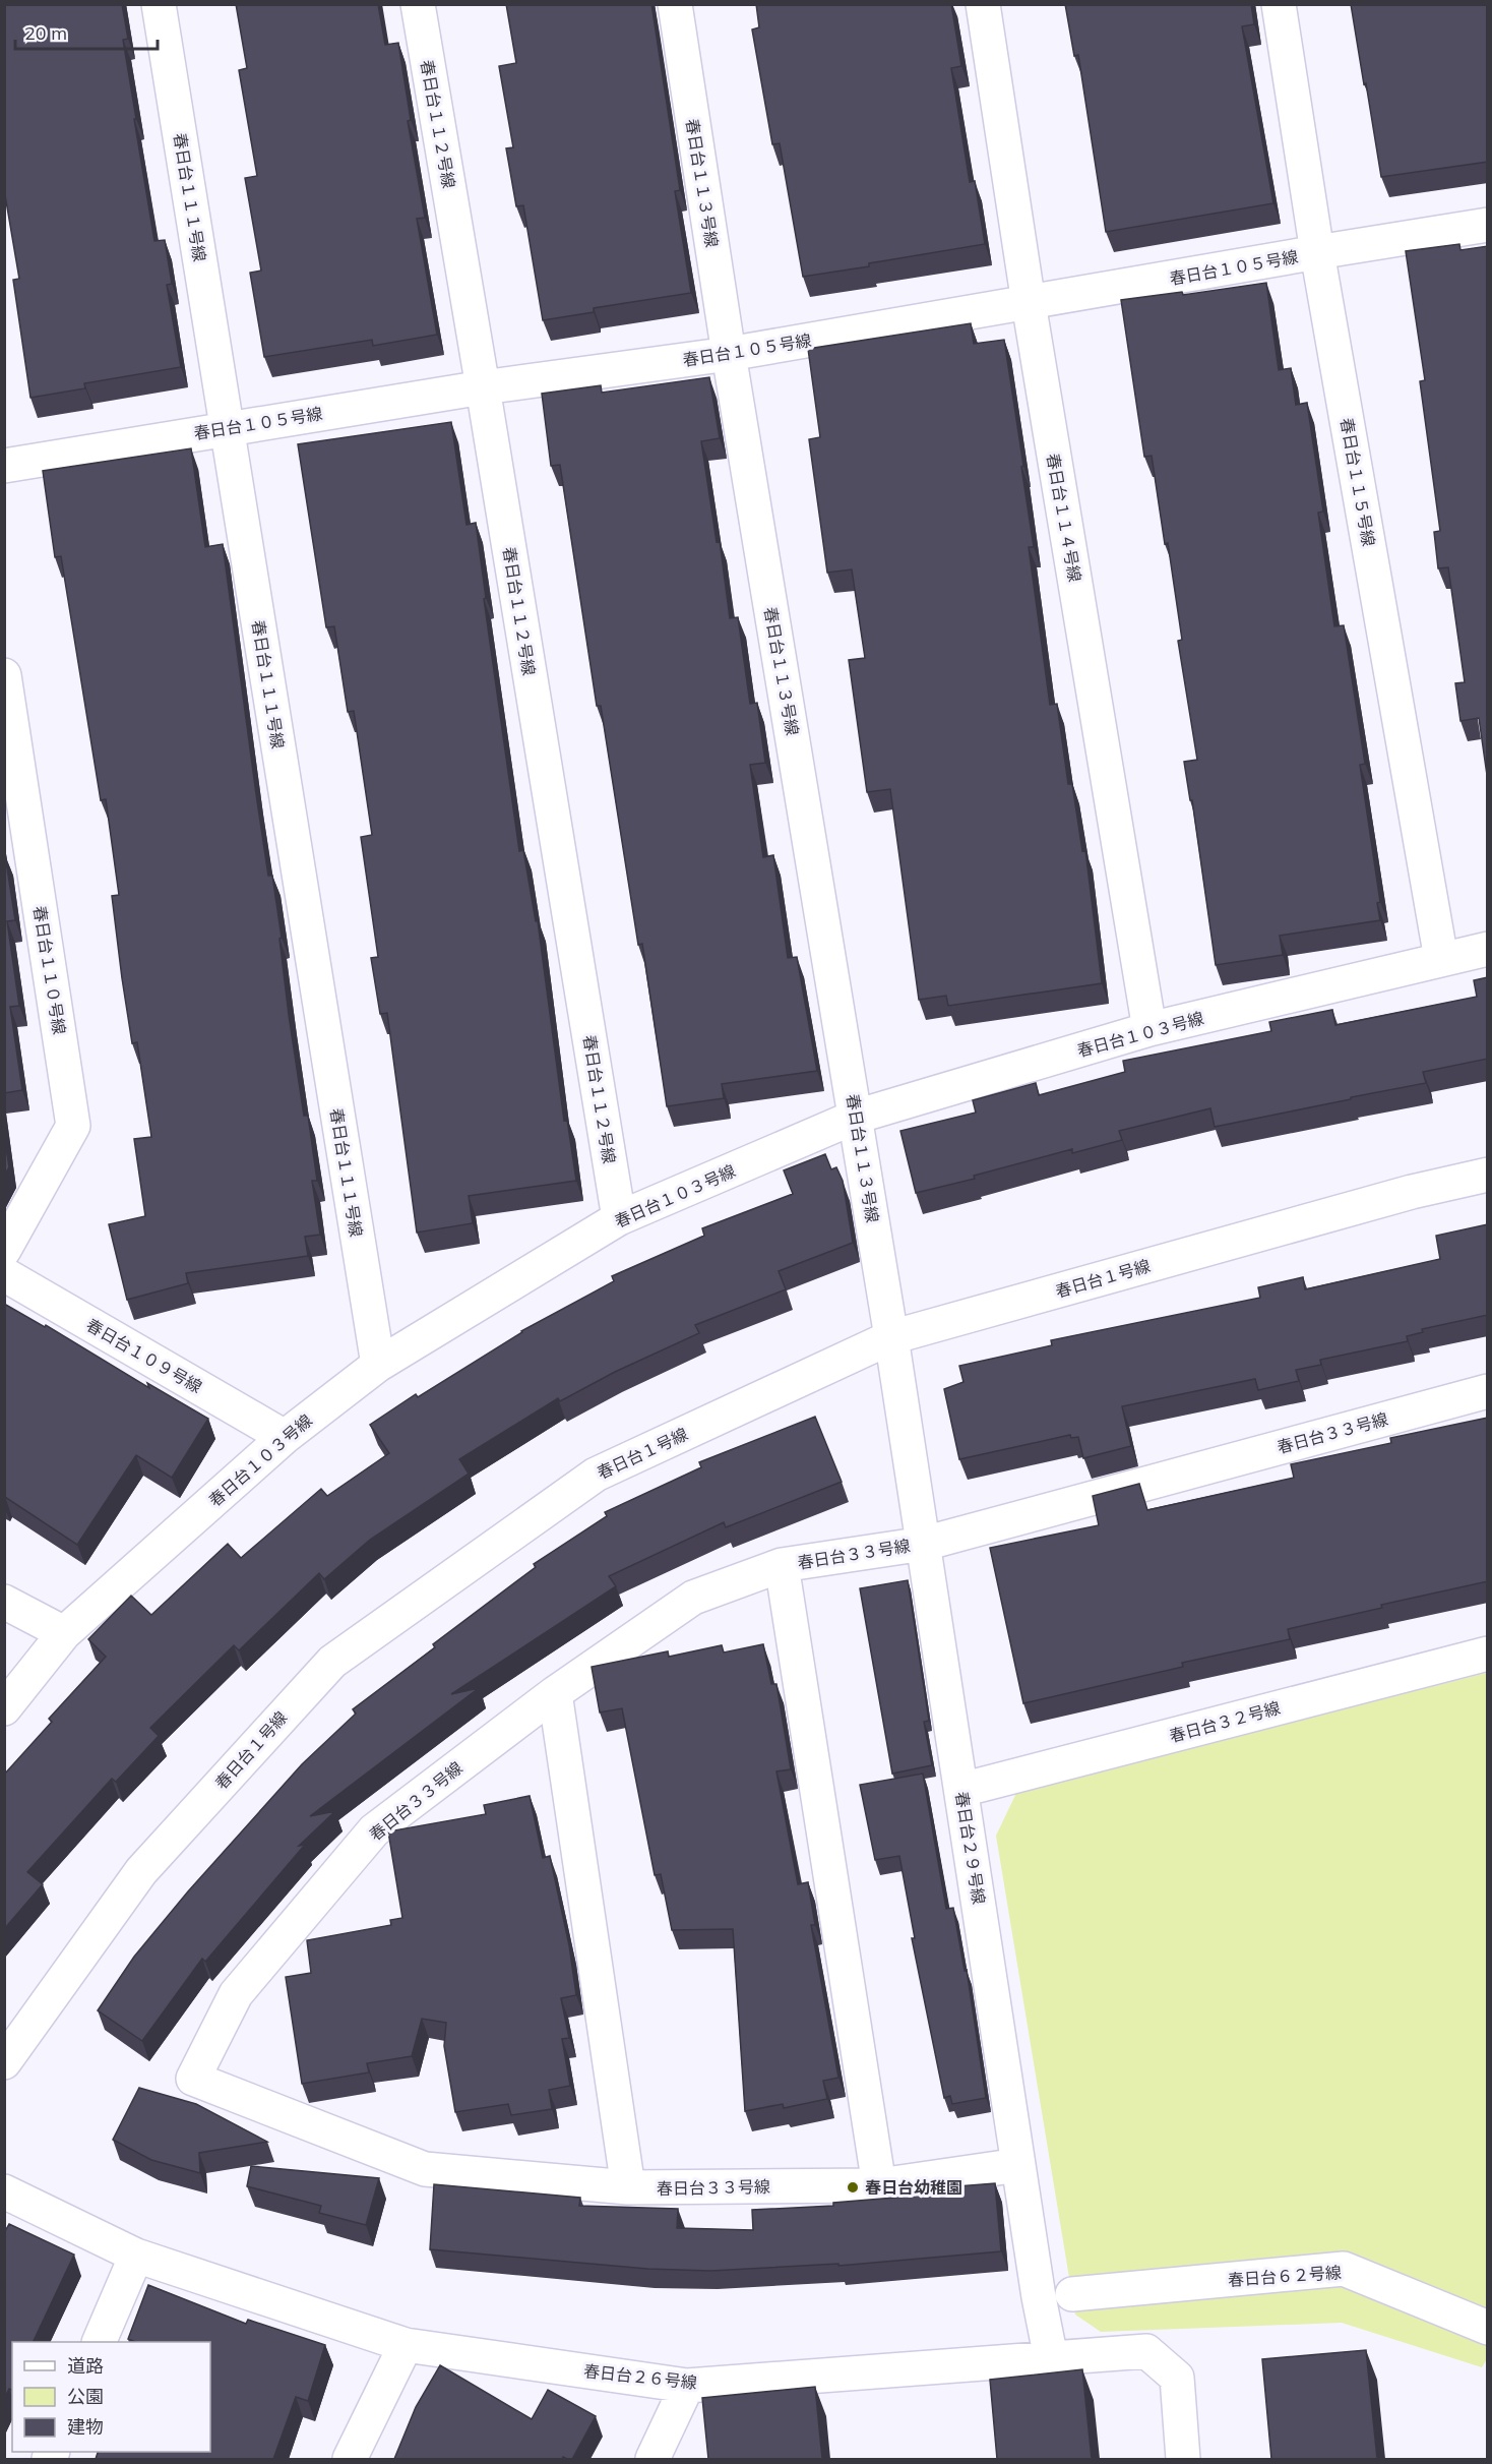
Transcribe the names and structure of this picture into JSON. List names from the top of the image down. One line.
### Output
{"streets":{"street":["春日台１１２号線","春日台１１３号線","春日台１１１号線","春日台１０５号線","春日台１１５号線","春日台１１４号線","春日台１１０号線","春日台１０３号線","春日台１号線","春日台１０９号線","春日台３３号線","春日台３２号線","春日台２９号線","春日台６２号線","春日台２６号線"]},"crossings":[["春日台１１２号線","春日台１０５号線"],["春日台１１２号線","春日台１０３号線"],["春日台１１３号線","春日台１０５号線"],["春日台１１３号線","春日台１０３号線"],["春日台１１３号線","春日台１号線"],["春日台１１３号線","春日台２９号線"],["春日台１１１号線","春日台１０５号線"],["春日台１１１号線","春日台１０３号線"],["春日台１０５号線","春日台１１５号線"],["春日台１０５号線","春日台１１４号線"],["春日台１１５号線","春日台１０３号線"],["春日台１１４号線","春日台１０３号線"],["春日台１０３号線","春日台１０９号線"],["春日台１号線","春日台２９号線"],["春日台３３号線","春日台２９号線"],["春日台３２号線","春日台２９号線"],["春日台２９号線","春日台２６号線"]],"places":["春日台幼稚園"],"legend":["道路","公園","建物"],"scale_bar":"20 m"}
